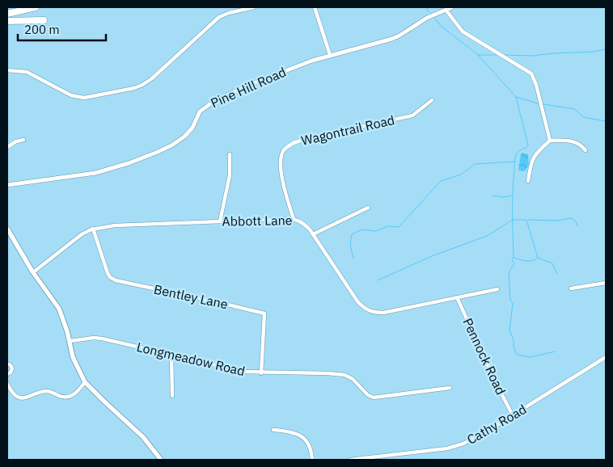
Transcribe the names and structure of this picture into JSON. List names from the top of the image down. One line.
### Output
{"streets":{"street":["Pine Hill Road","Wagontrail Road","Abbott Lane","Bentley Lane","Pennock Road","Longmeadow Road","Cathy Road"]},"crossings":[["Wagontrail Road","Abbott Lane"],["Abbott Lane","Bentley Lane"],["Abbott Lane","Pennock Road"],["Bentley Lane","Longmeadow Road"],["Pennock Road","Cathy Road"]],"scale_bar":"200 m"}
